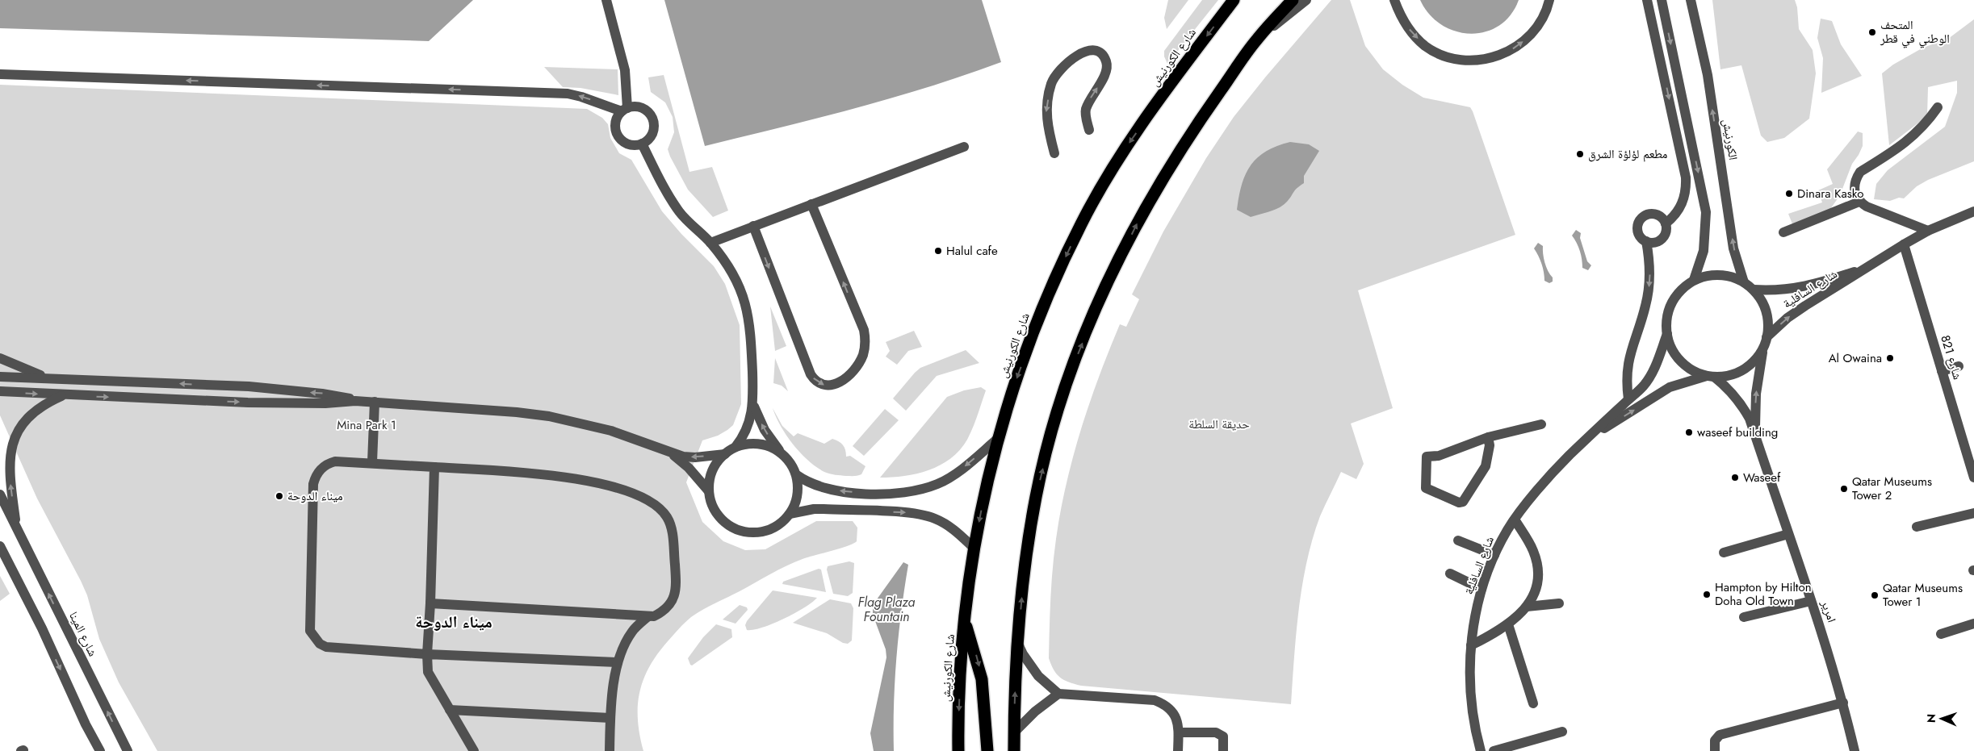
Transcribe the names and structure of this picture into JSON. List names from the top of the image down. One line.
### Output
{"streets":{"highway":["شارع الكورنيش"],"street":["الكورنيش","شارع السافلية","شارع 821","امرير","شارع المينا"]},"crossings":[["الكورنيش","شارع السافلية"],["الكورنيش","امرير"],["شارع السافلية","شارع 821"],["شارع السافلية","امرير"]],"districts":["ميناء الدوحة"],"water":["Flag Plaza Fountain"],"parks":["حديقة السلطة","Mina Park 1"],"places":["المتحف الوطني في قطر","مطعم لؤلؤة الشرق","Dinara Kasko","Halul cafe","Al Owaina","waseef building","Waseef","Qatar Museums Tower 2","ميناء الدوحة","Hampton by Hilton Doha Old Town","Qatar Museums Tower 1"],"north":"left"}
